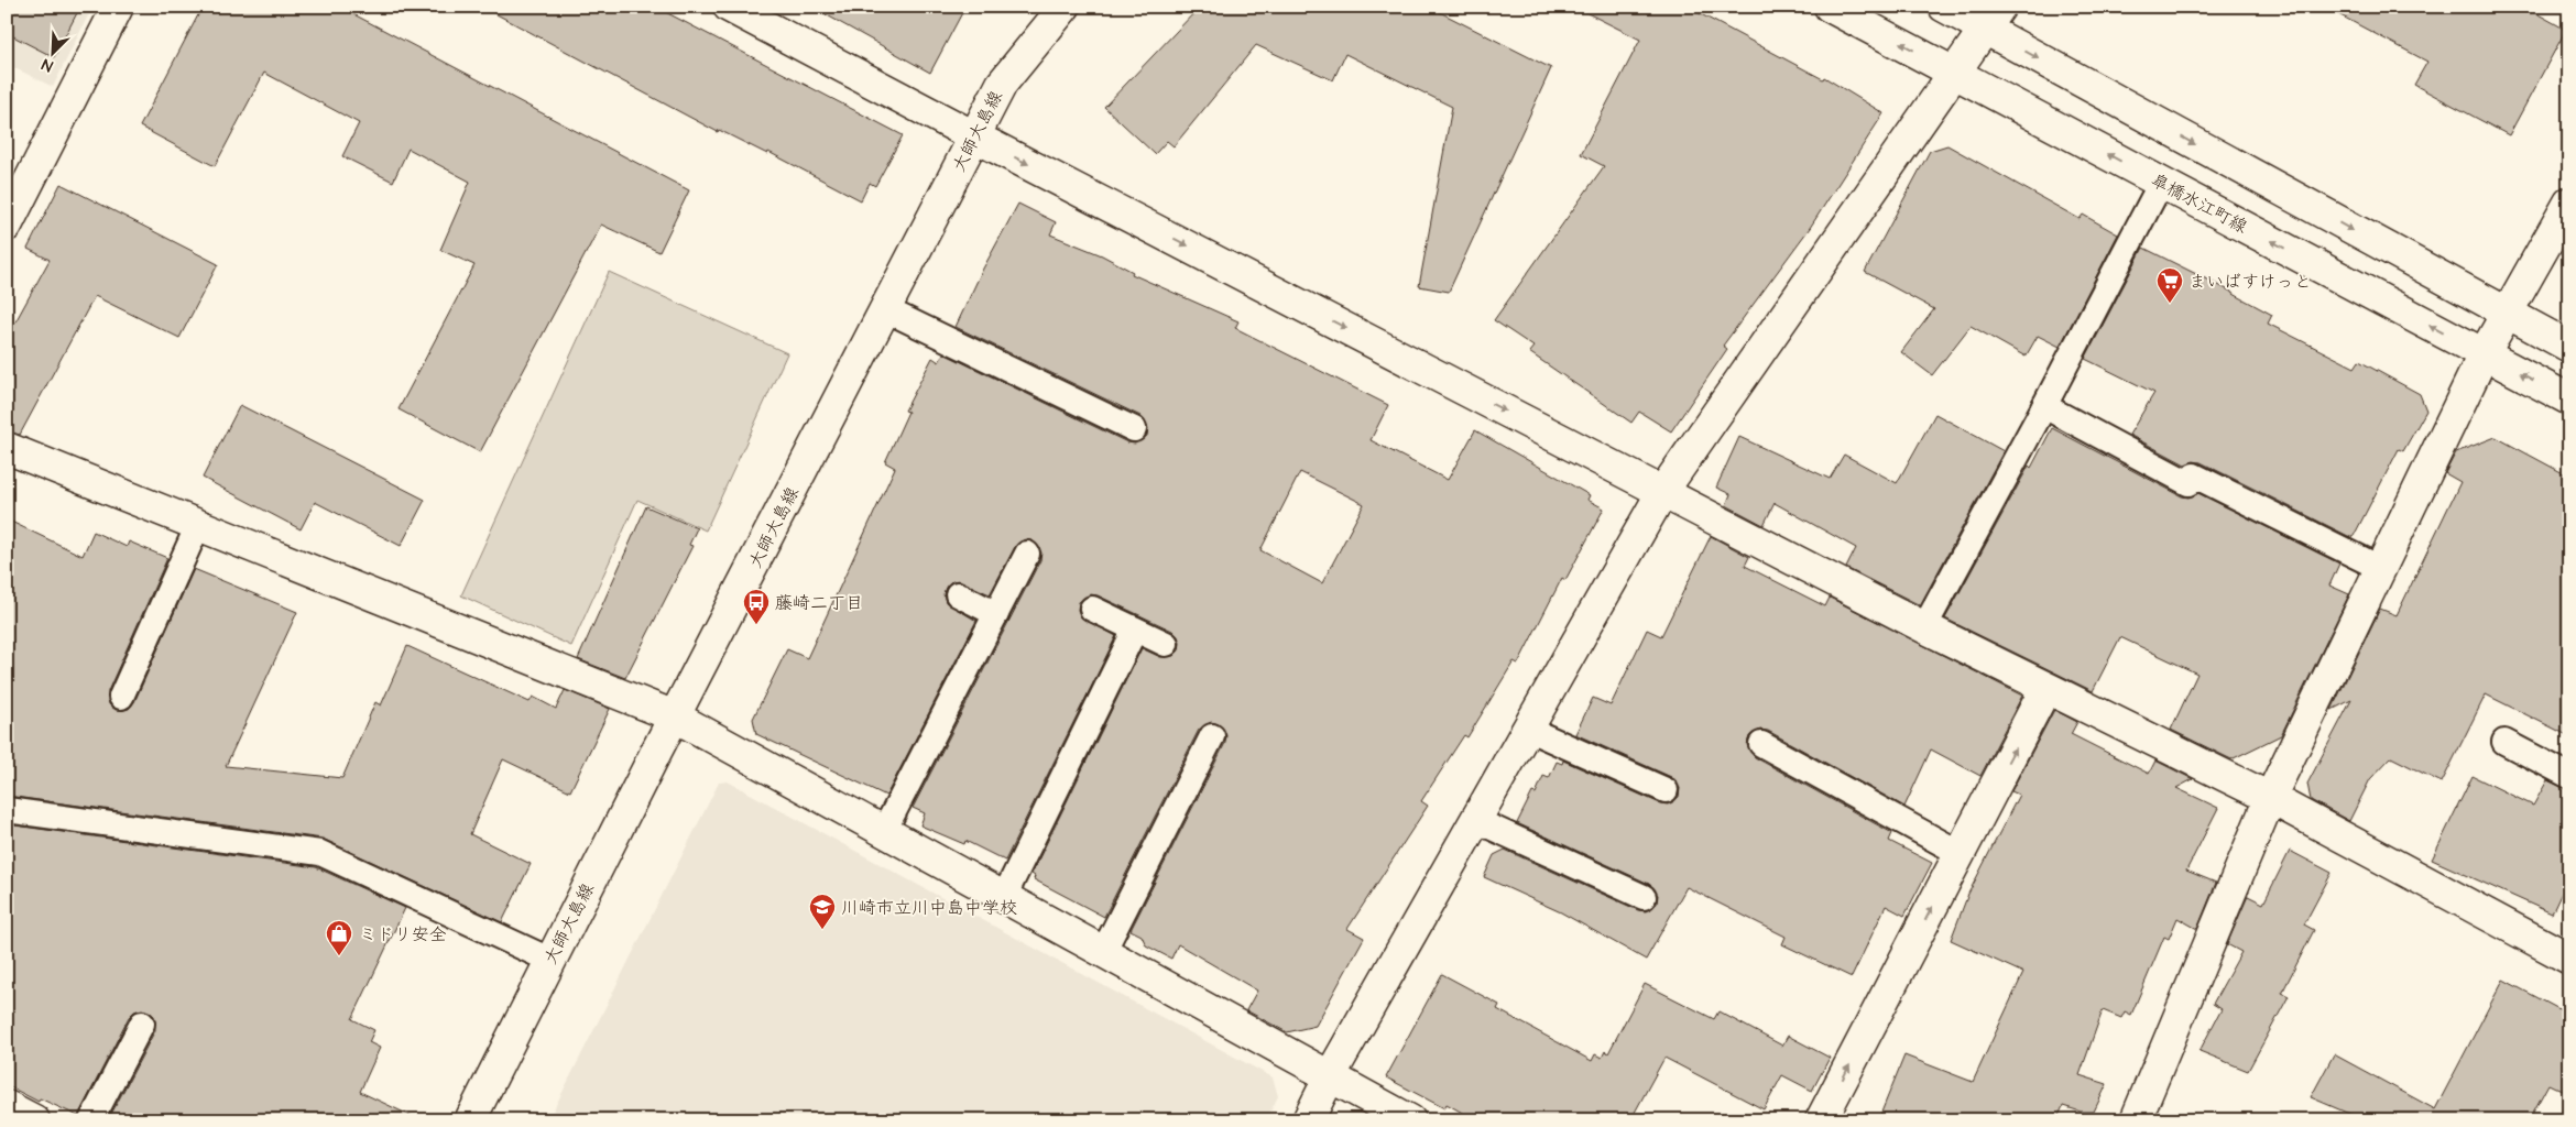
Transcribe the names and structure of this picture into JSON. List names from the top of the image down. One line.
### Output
{"streets":{"street":["大師大島線","皐橋水江町線"]},"places":{"supermarket":["まいばすけっと"],"bus stop":["藤崎二丁目"],"school or university":["川崎市立川中島中学校"],"shop":["ミドリ安全"]},"north":"bottom left"}
